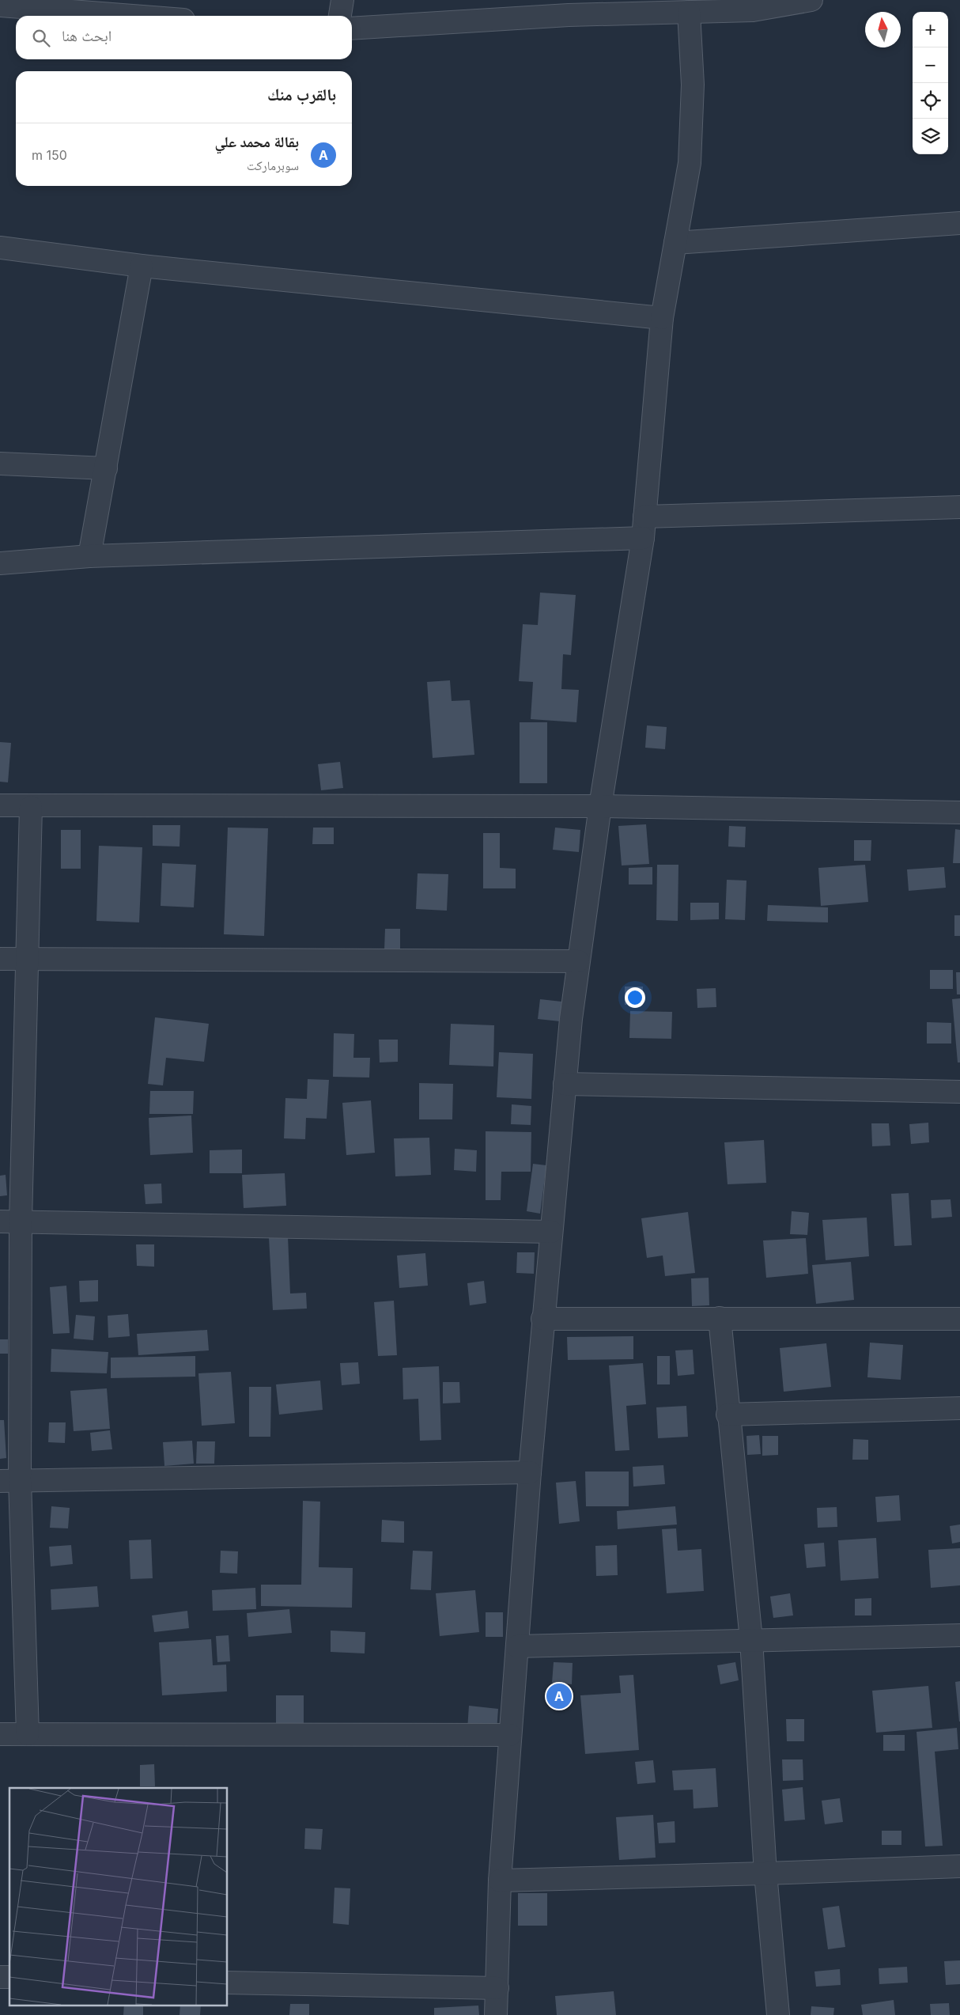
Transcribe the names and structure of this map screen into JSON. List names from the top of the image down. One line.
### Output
{"north":"top","page":{"map_buttons":["+","−"],"search":"ابحث هنا","heading":"بالقرب منك","list":[{"mark":"A","name":"بقالة محمد علي","note":"سوبرماركت","value":"150 m"}],"pins":"A"}}
